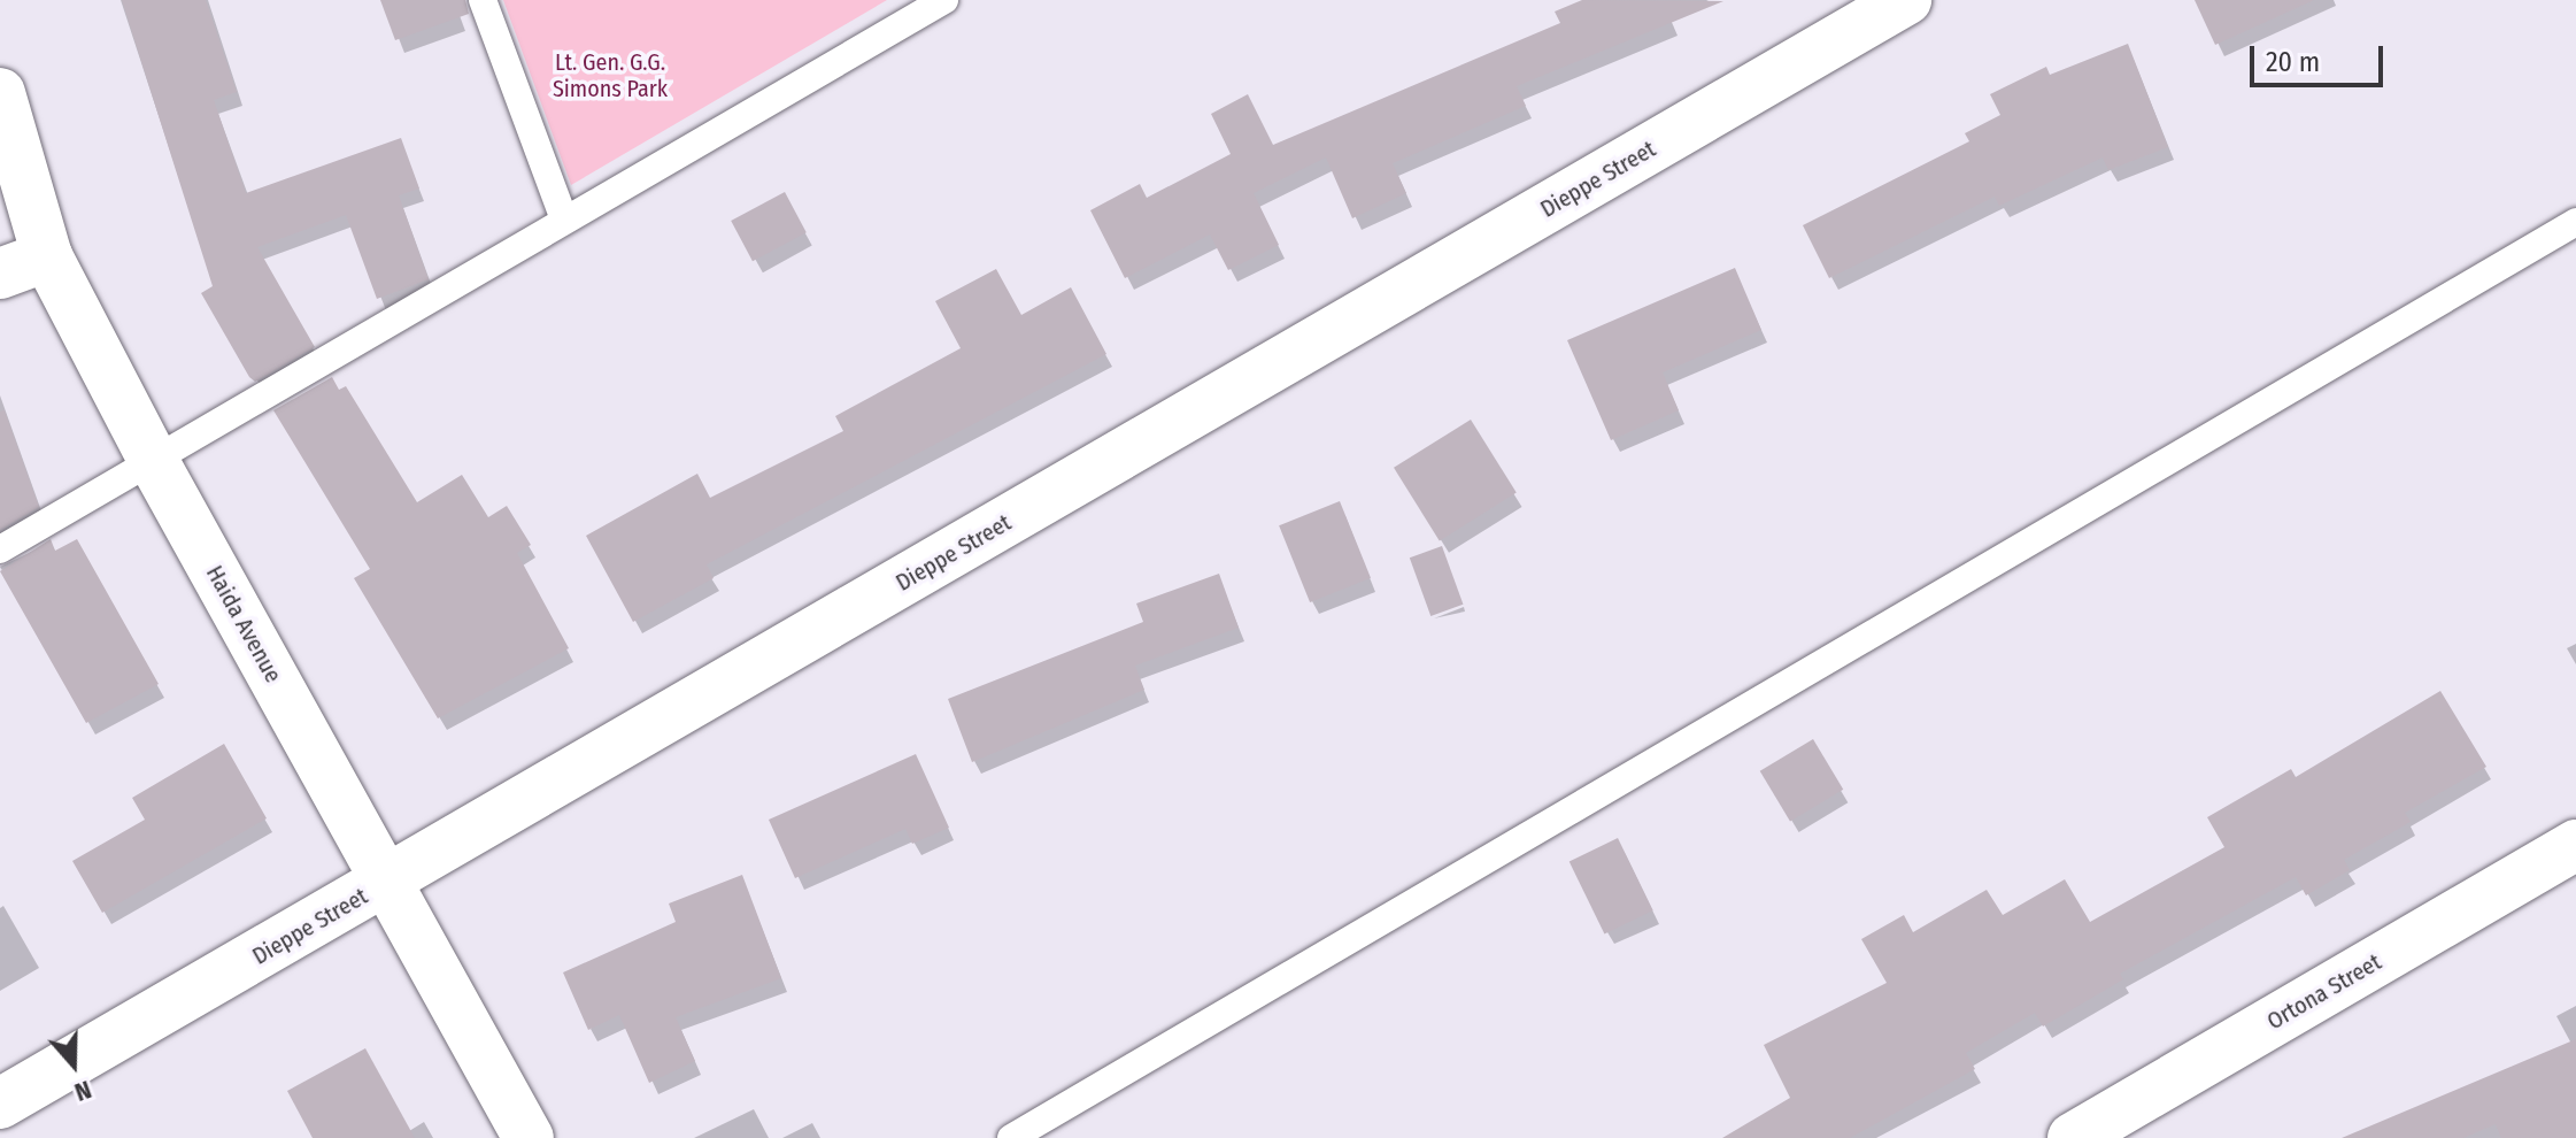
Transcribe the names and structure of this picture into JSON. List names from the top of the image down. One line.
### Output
{"streets":{"street":["Dieppe Street","Haida Avenue","Ortona Street"]},"crossings":[["Dieppe Street","Haida Avenue"]],"parks":["Lt. Gen. G.G. Simons Park"],"scale_bar":"20 m","north":"bottom"}
